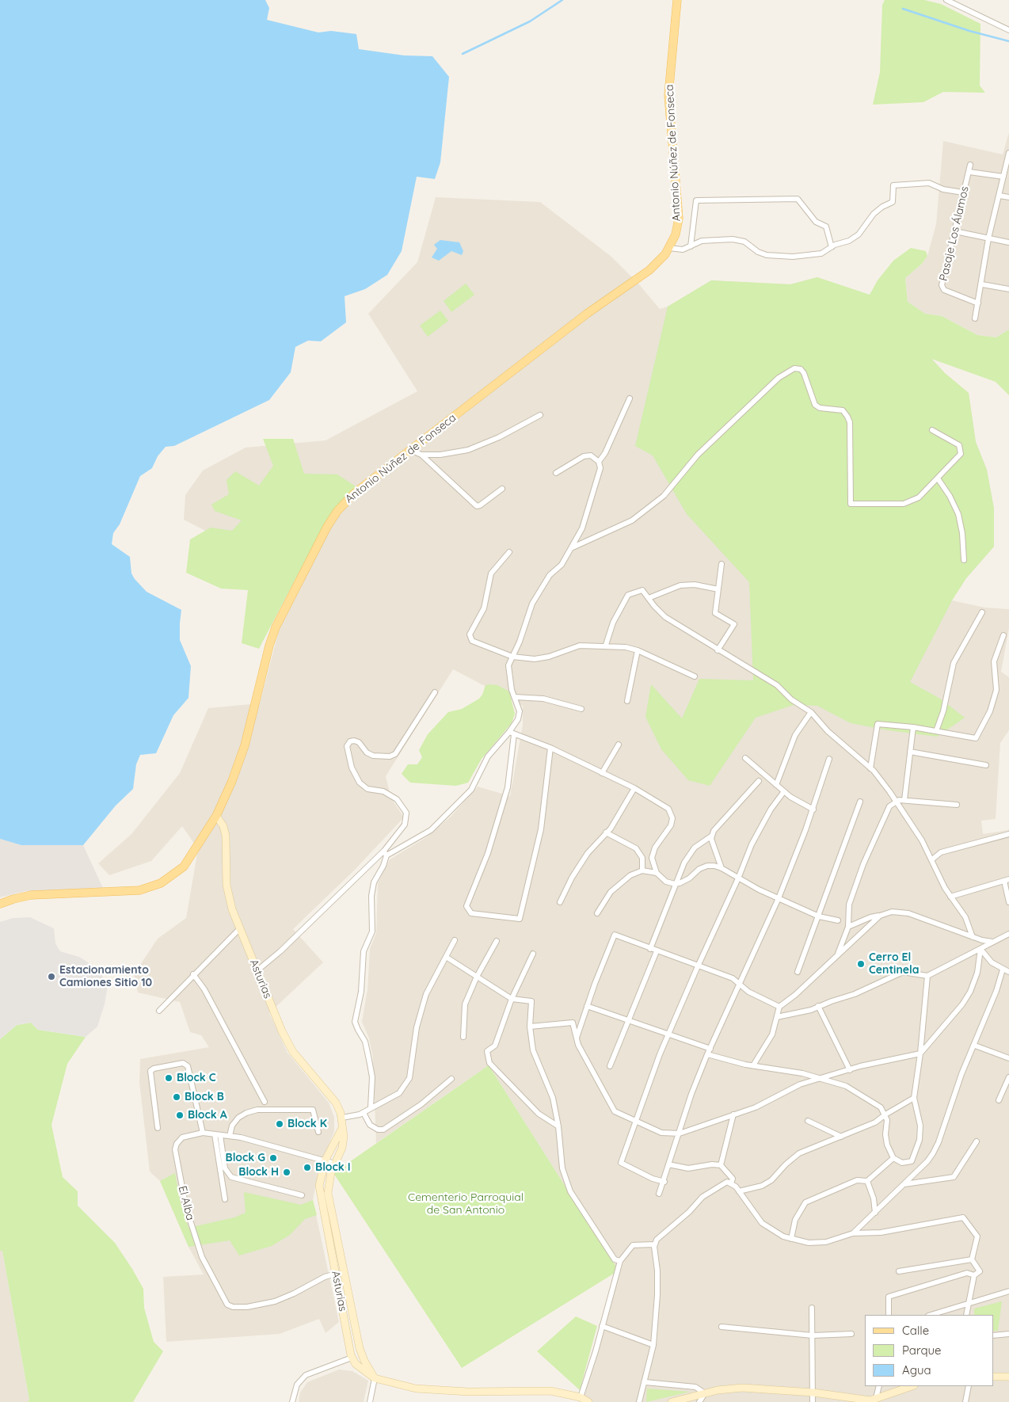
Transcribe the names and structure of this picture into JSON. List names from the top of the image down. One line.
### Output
{"streets":{"main road":["Antonio Núñez de Fonseca"],"street":["Pasaje Los Álamos","Asturias","El Alba"]},"crossings":[["Antonio Núñez de Fonseca","Asturias"],["Asturias","El Alba"]],"parks":["Cementerio Parroquial de San Antonio"],"places":["Cerro El Centinela","Estacionamiento Camiones Sitio 10","Block C","Block B","Block A","Block K","Block G","Block I","Block H"],"legend":["Calle","Parque","Agua"]}
